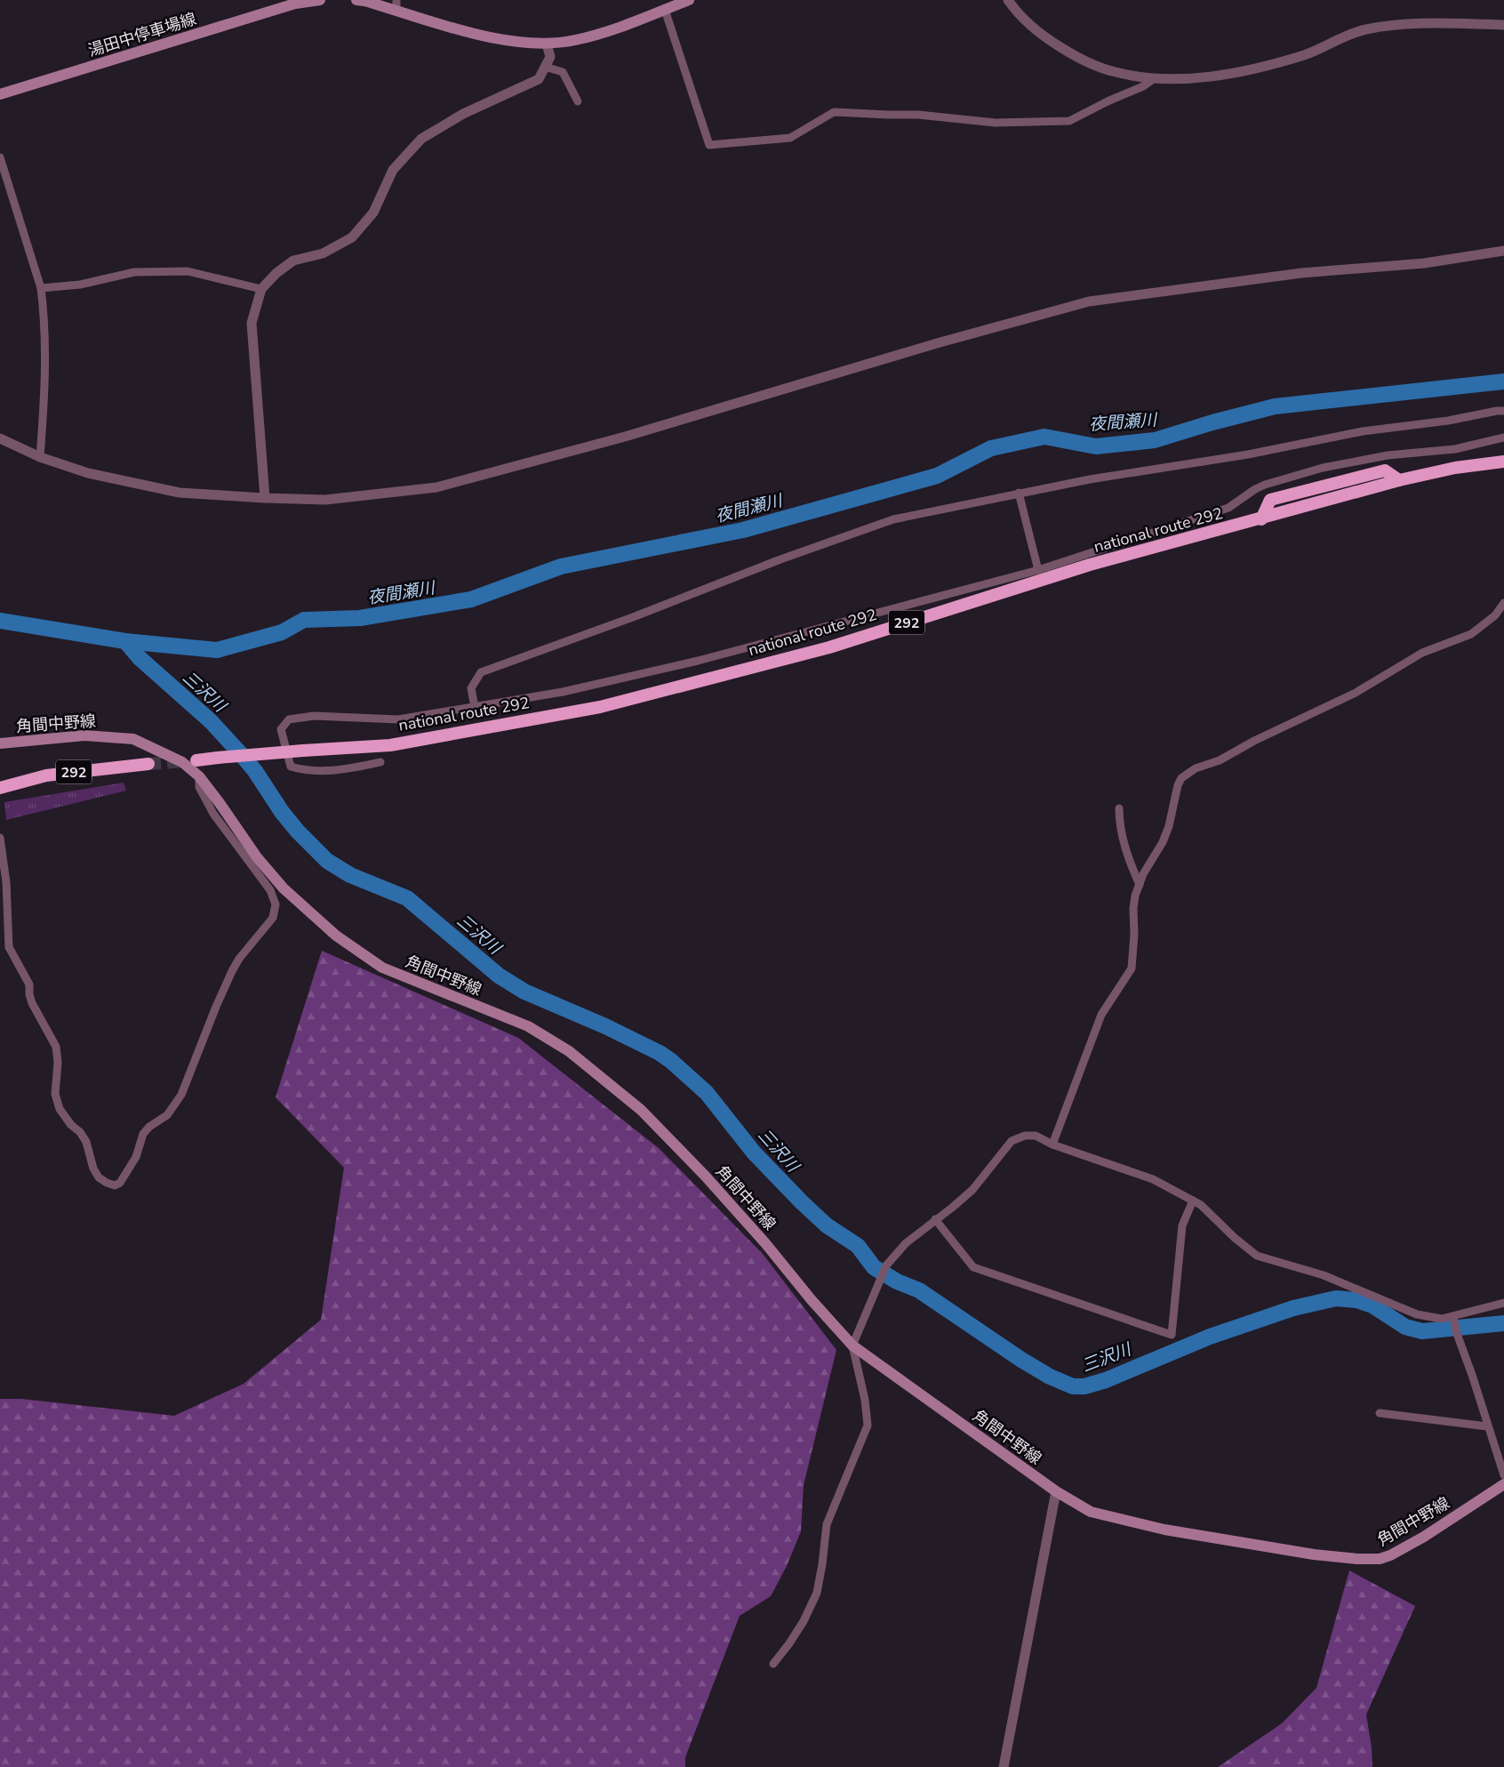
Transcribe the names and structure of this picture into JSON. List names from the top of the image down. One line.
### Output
{"streets":{"highway":["national route 292","292"],"main road":["湯田中停車場線","角間中野線"]},"water":["夜間瀬川","三沢川"]}
